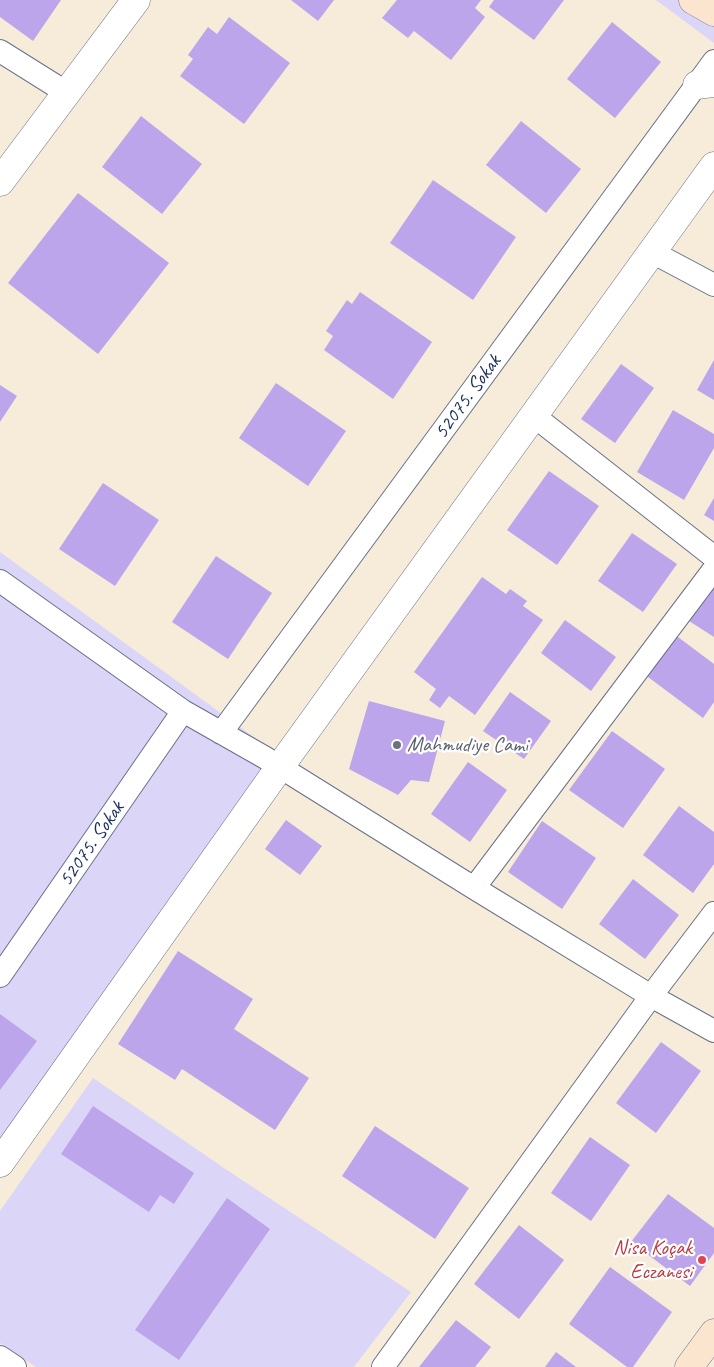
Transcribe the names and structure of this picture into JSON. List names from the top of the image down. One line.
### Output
{"streets":{"street":["52075. Sokak"]},"places":["Mahmudiye Cami","Nisa Koçak Eczanesi"]}
